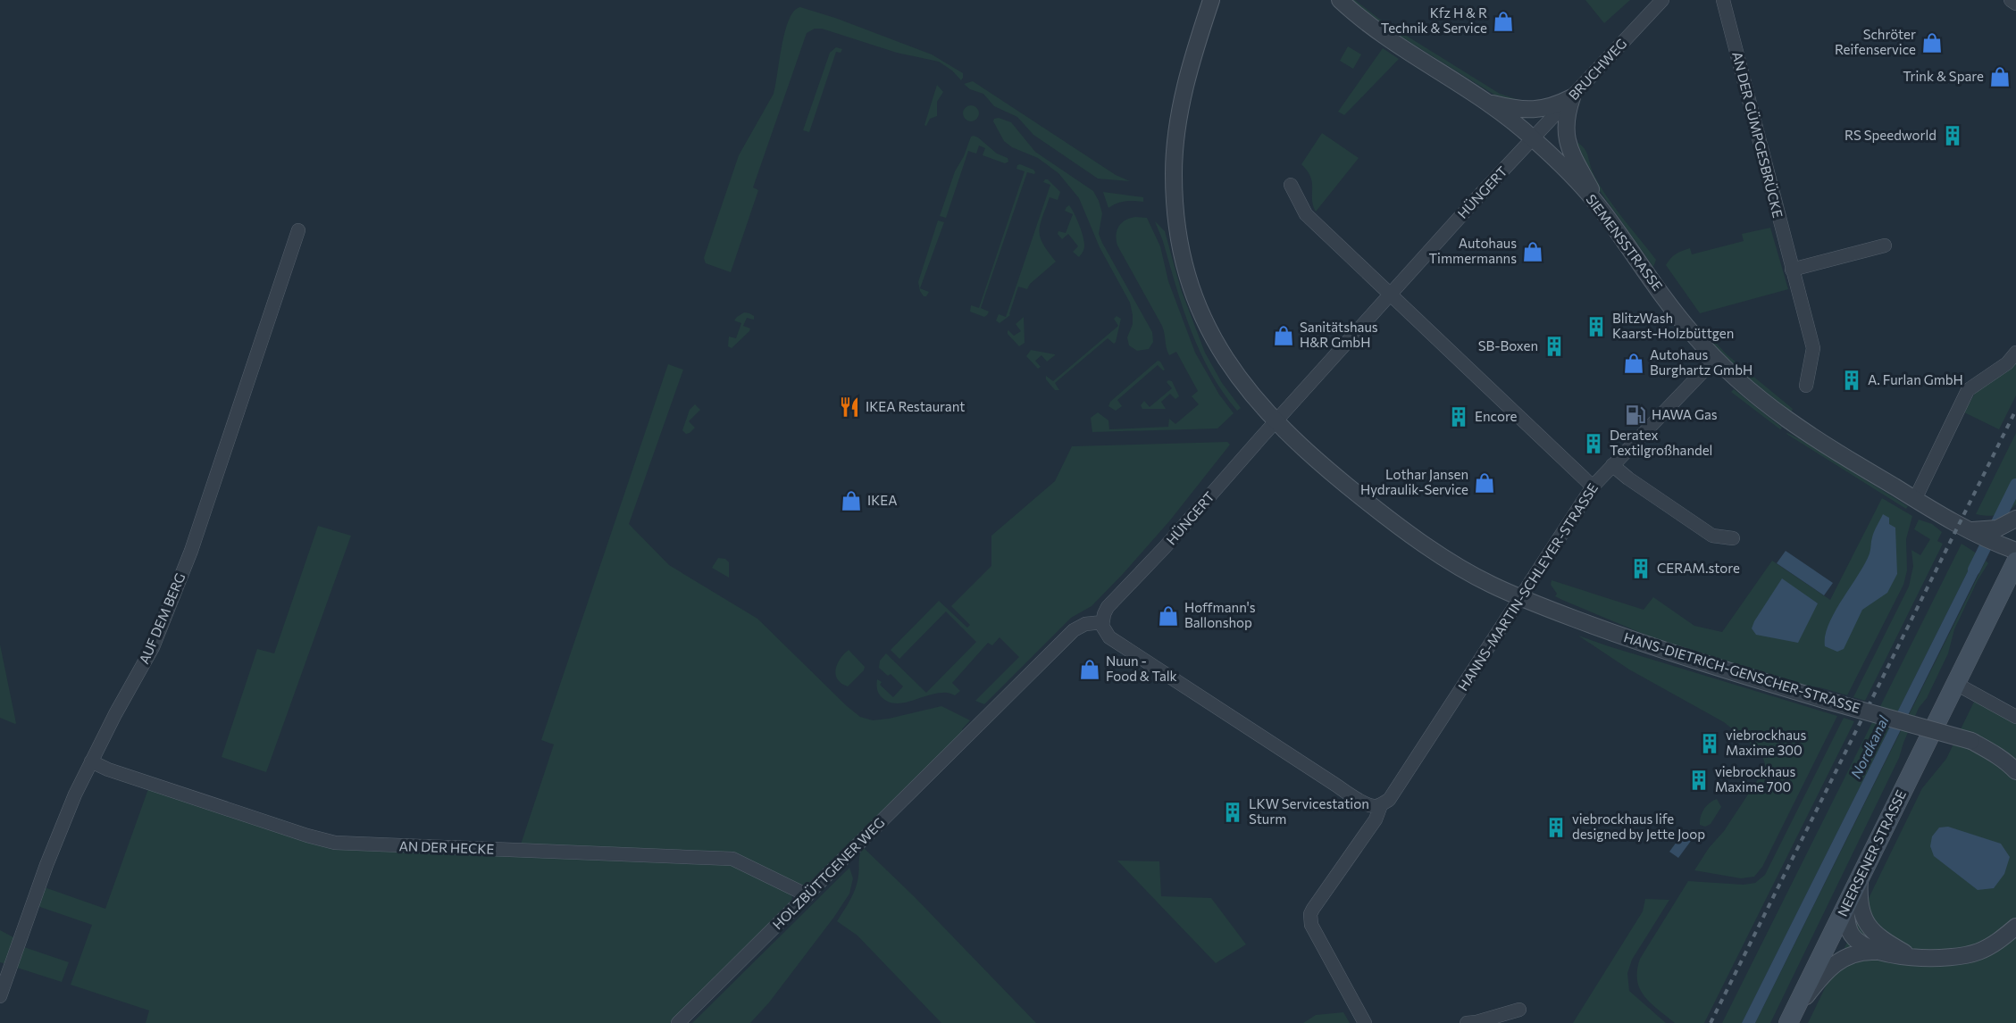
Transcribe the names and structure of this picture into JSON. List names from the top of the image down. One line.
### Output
{"streets":{"main road":["NEERSENER STRASSE"],"street":["BRUCHWEG","AN DER GÜMPGESBRÜCKE","HÜNGERT","SIEMENSSTRASSE","HANNS-MARTIN-SCHLEYER-STRASSE","AUF DEM BERG","HANS-DIETRICH-GENSCHER-STRASSE","AN DER HECKE","HOLZBÜTTGENER WEG"]},"crossings":[["BRUCHWEG","HÜNGERT"],["BRUCHWEG","SIEMENSSTRASSE"],["HÜNGERT","SIEMENSSTRASSE"],["HÜNGERT","HANS-DIETRICH-GENSCHER-STRASSE"],["HÜNGERT","HOLZBÜTTGENER WEG"],["SIEMENSSTRASSE","HANNS-MARTIN-SCHLEYER-STRASSE"],["HANNS-MARTIN-SCHLEYER-STRASSE","HANS-DIETRICH-GENSCHER-STRASSE"],["AUF DEM BERG","AN DER HECKE"],["AN DER HECKE","HOLZBÜTTGENER WEG"]],"water":["Nordkanal"],"places":{"shop":["Kfz H & R Technik & Service","Schröter Reifenservice","Trink & Spare","Autohaus Timmermanns","Sanitätshaus H&R GmbH","Autohaus Burghartz GmbH","Lothar Jansen Hydraulik-Service","IKEA","Hoffmann's Ballonshop","Nuun - Food & Talk"],"building":["RS Speedworld","BlitzWash Kaarst-Holzbüttgen","SB-Boxen","A. Furlan GmbH","Encore","Deratex Textilgroßhandel","CERAM.store","viebrockhaus Maxime 300","viebrockhaus Maxime 700","LKW Servicestation Sturm","viebrockhaus life designed by Jette Joop"],"restaurant":["IKEA Restaurant"],"fuel station":["HAWA Gas"]}}
